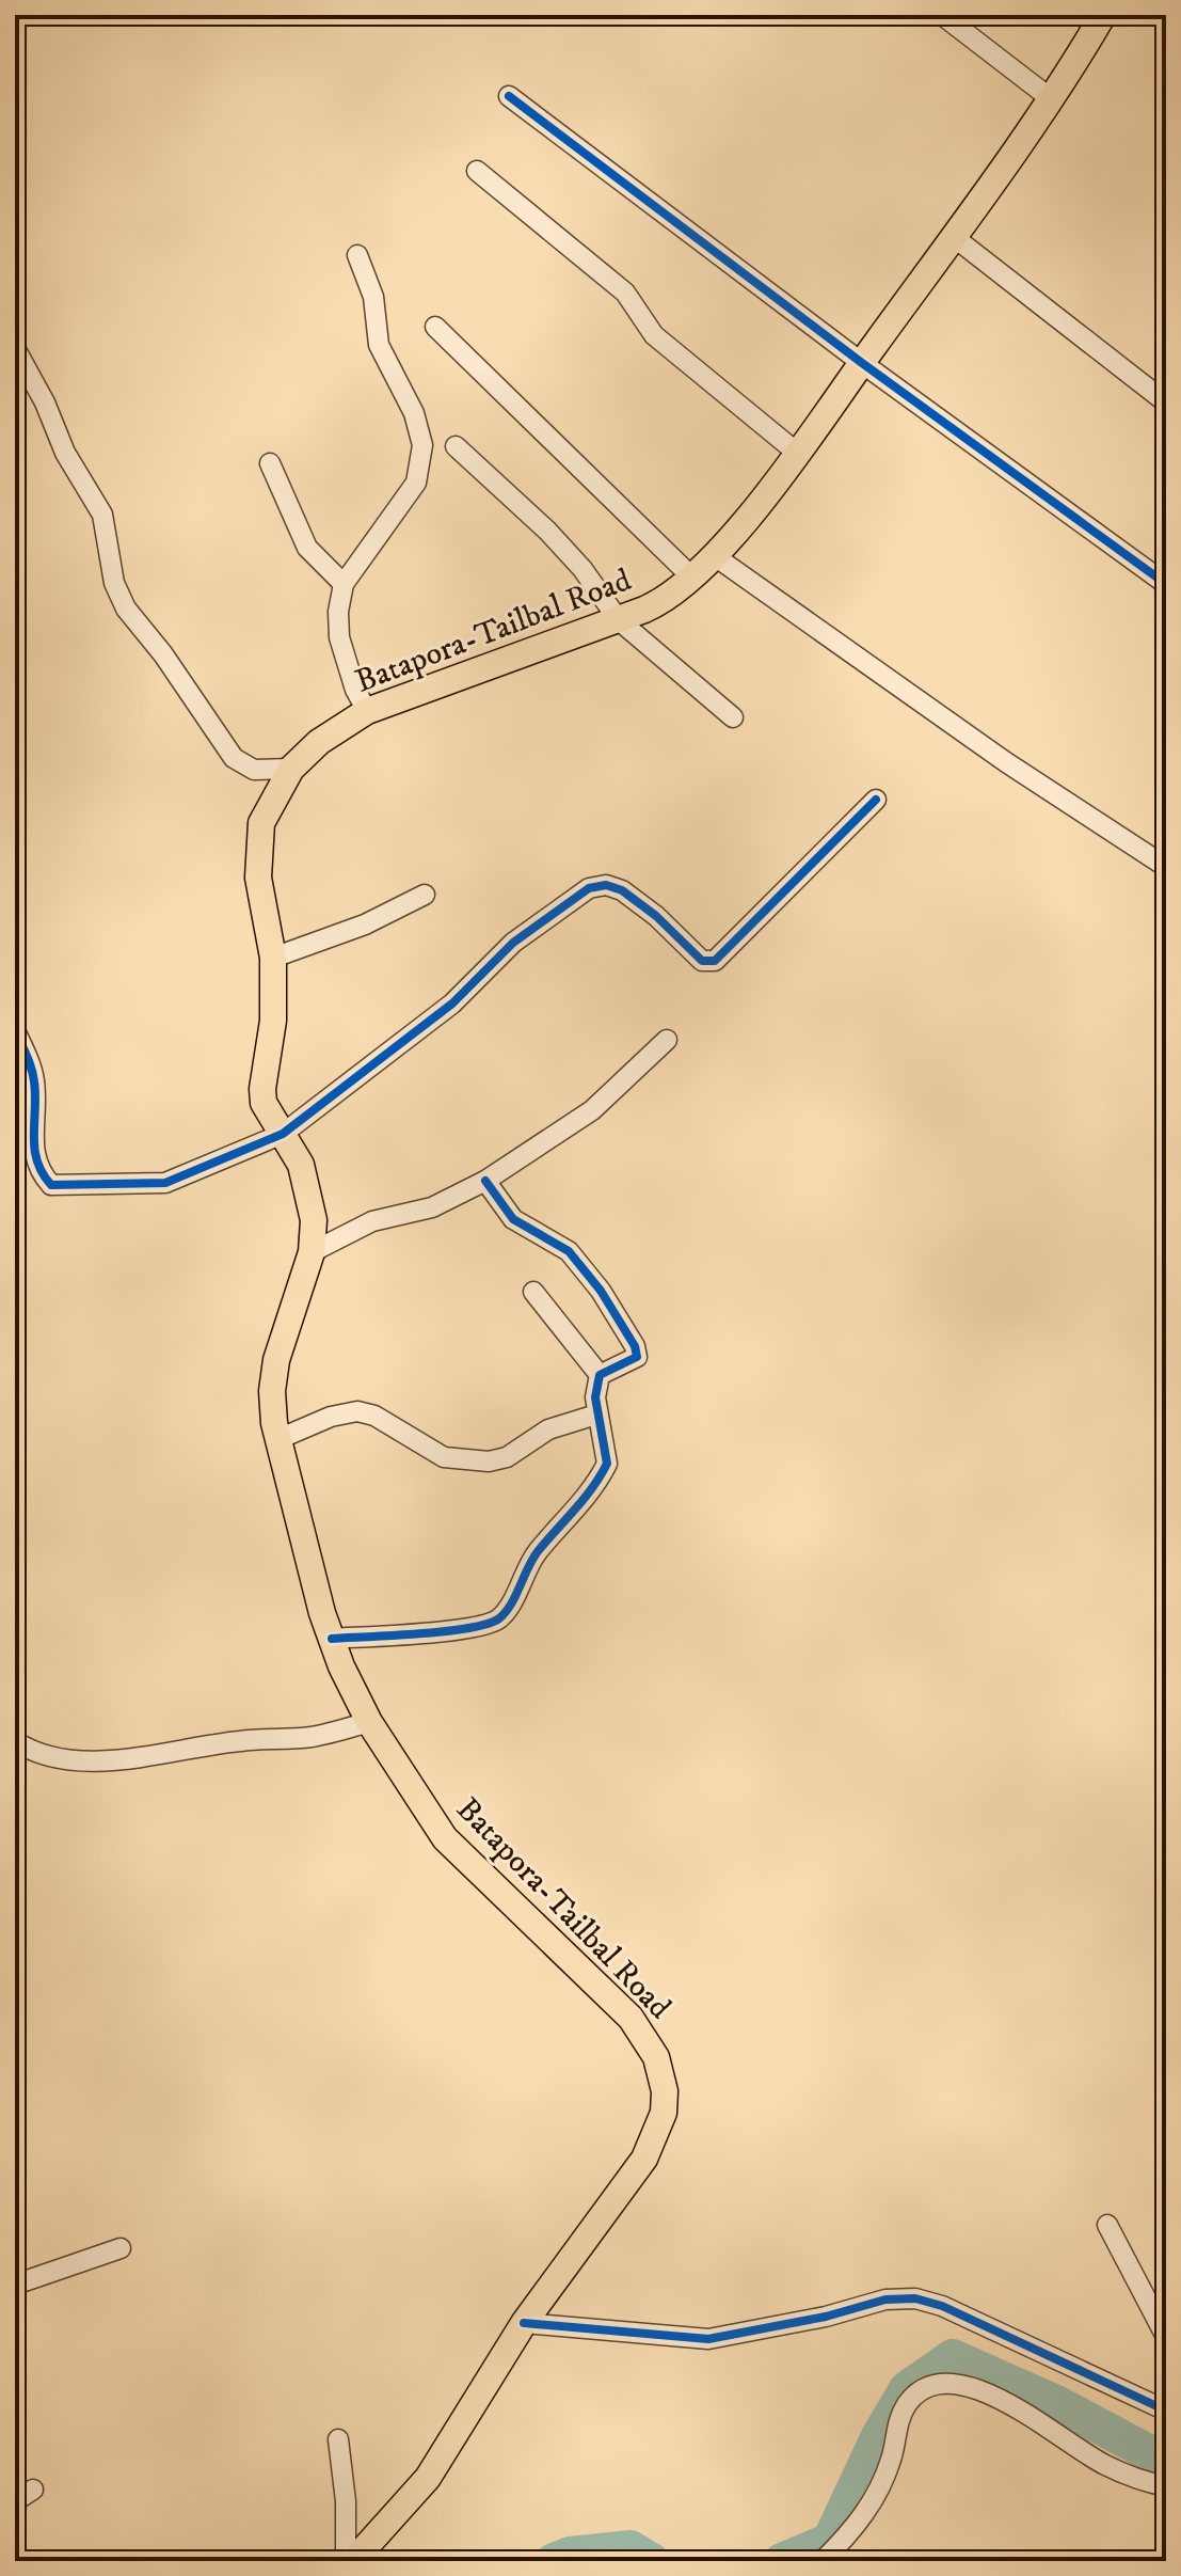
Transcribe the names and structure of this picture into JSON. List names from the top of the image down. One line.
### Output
{"streets":{"main road":["Batapora-Tailbal Road"]}}
